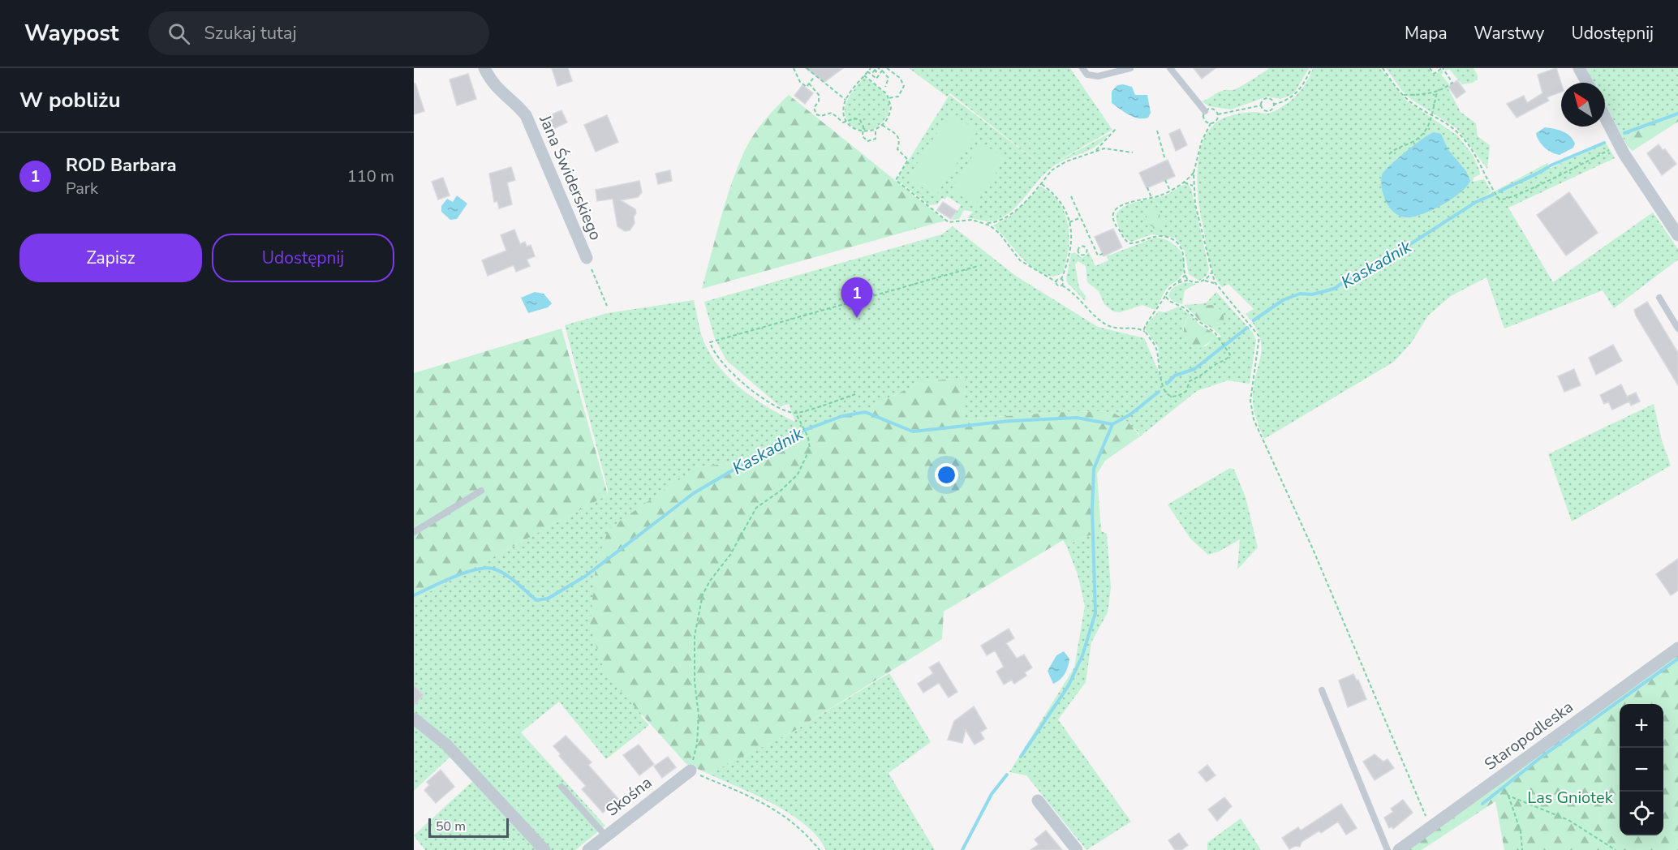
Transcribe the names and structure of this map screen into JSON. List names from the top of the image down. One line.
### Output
{"streets":{"street":["Jana Świderskiego","Staropodleska","Skośna"]},"water":["Kaskadnik"],"parks":["Las Gniotek"],"scale_bar":"50 m","north":"top left","page":{"header":"Waypost","search":"Szukaj tutaj","nav":["Mapa","Warstwy","Udostępnij"],"heading":"W pobliżu","list":[{"mark":"1","name":"ROD Barbara","note":"Park","value":"110 m"}],"buttons":["Zapisz","Udostępnij"],"pins":"1","map_buttons":["+","−"],"scale":"50 m"}}
